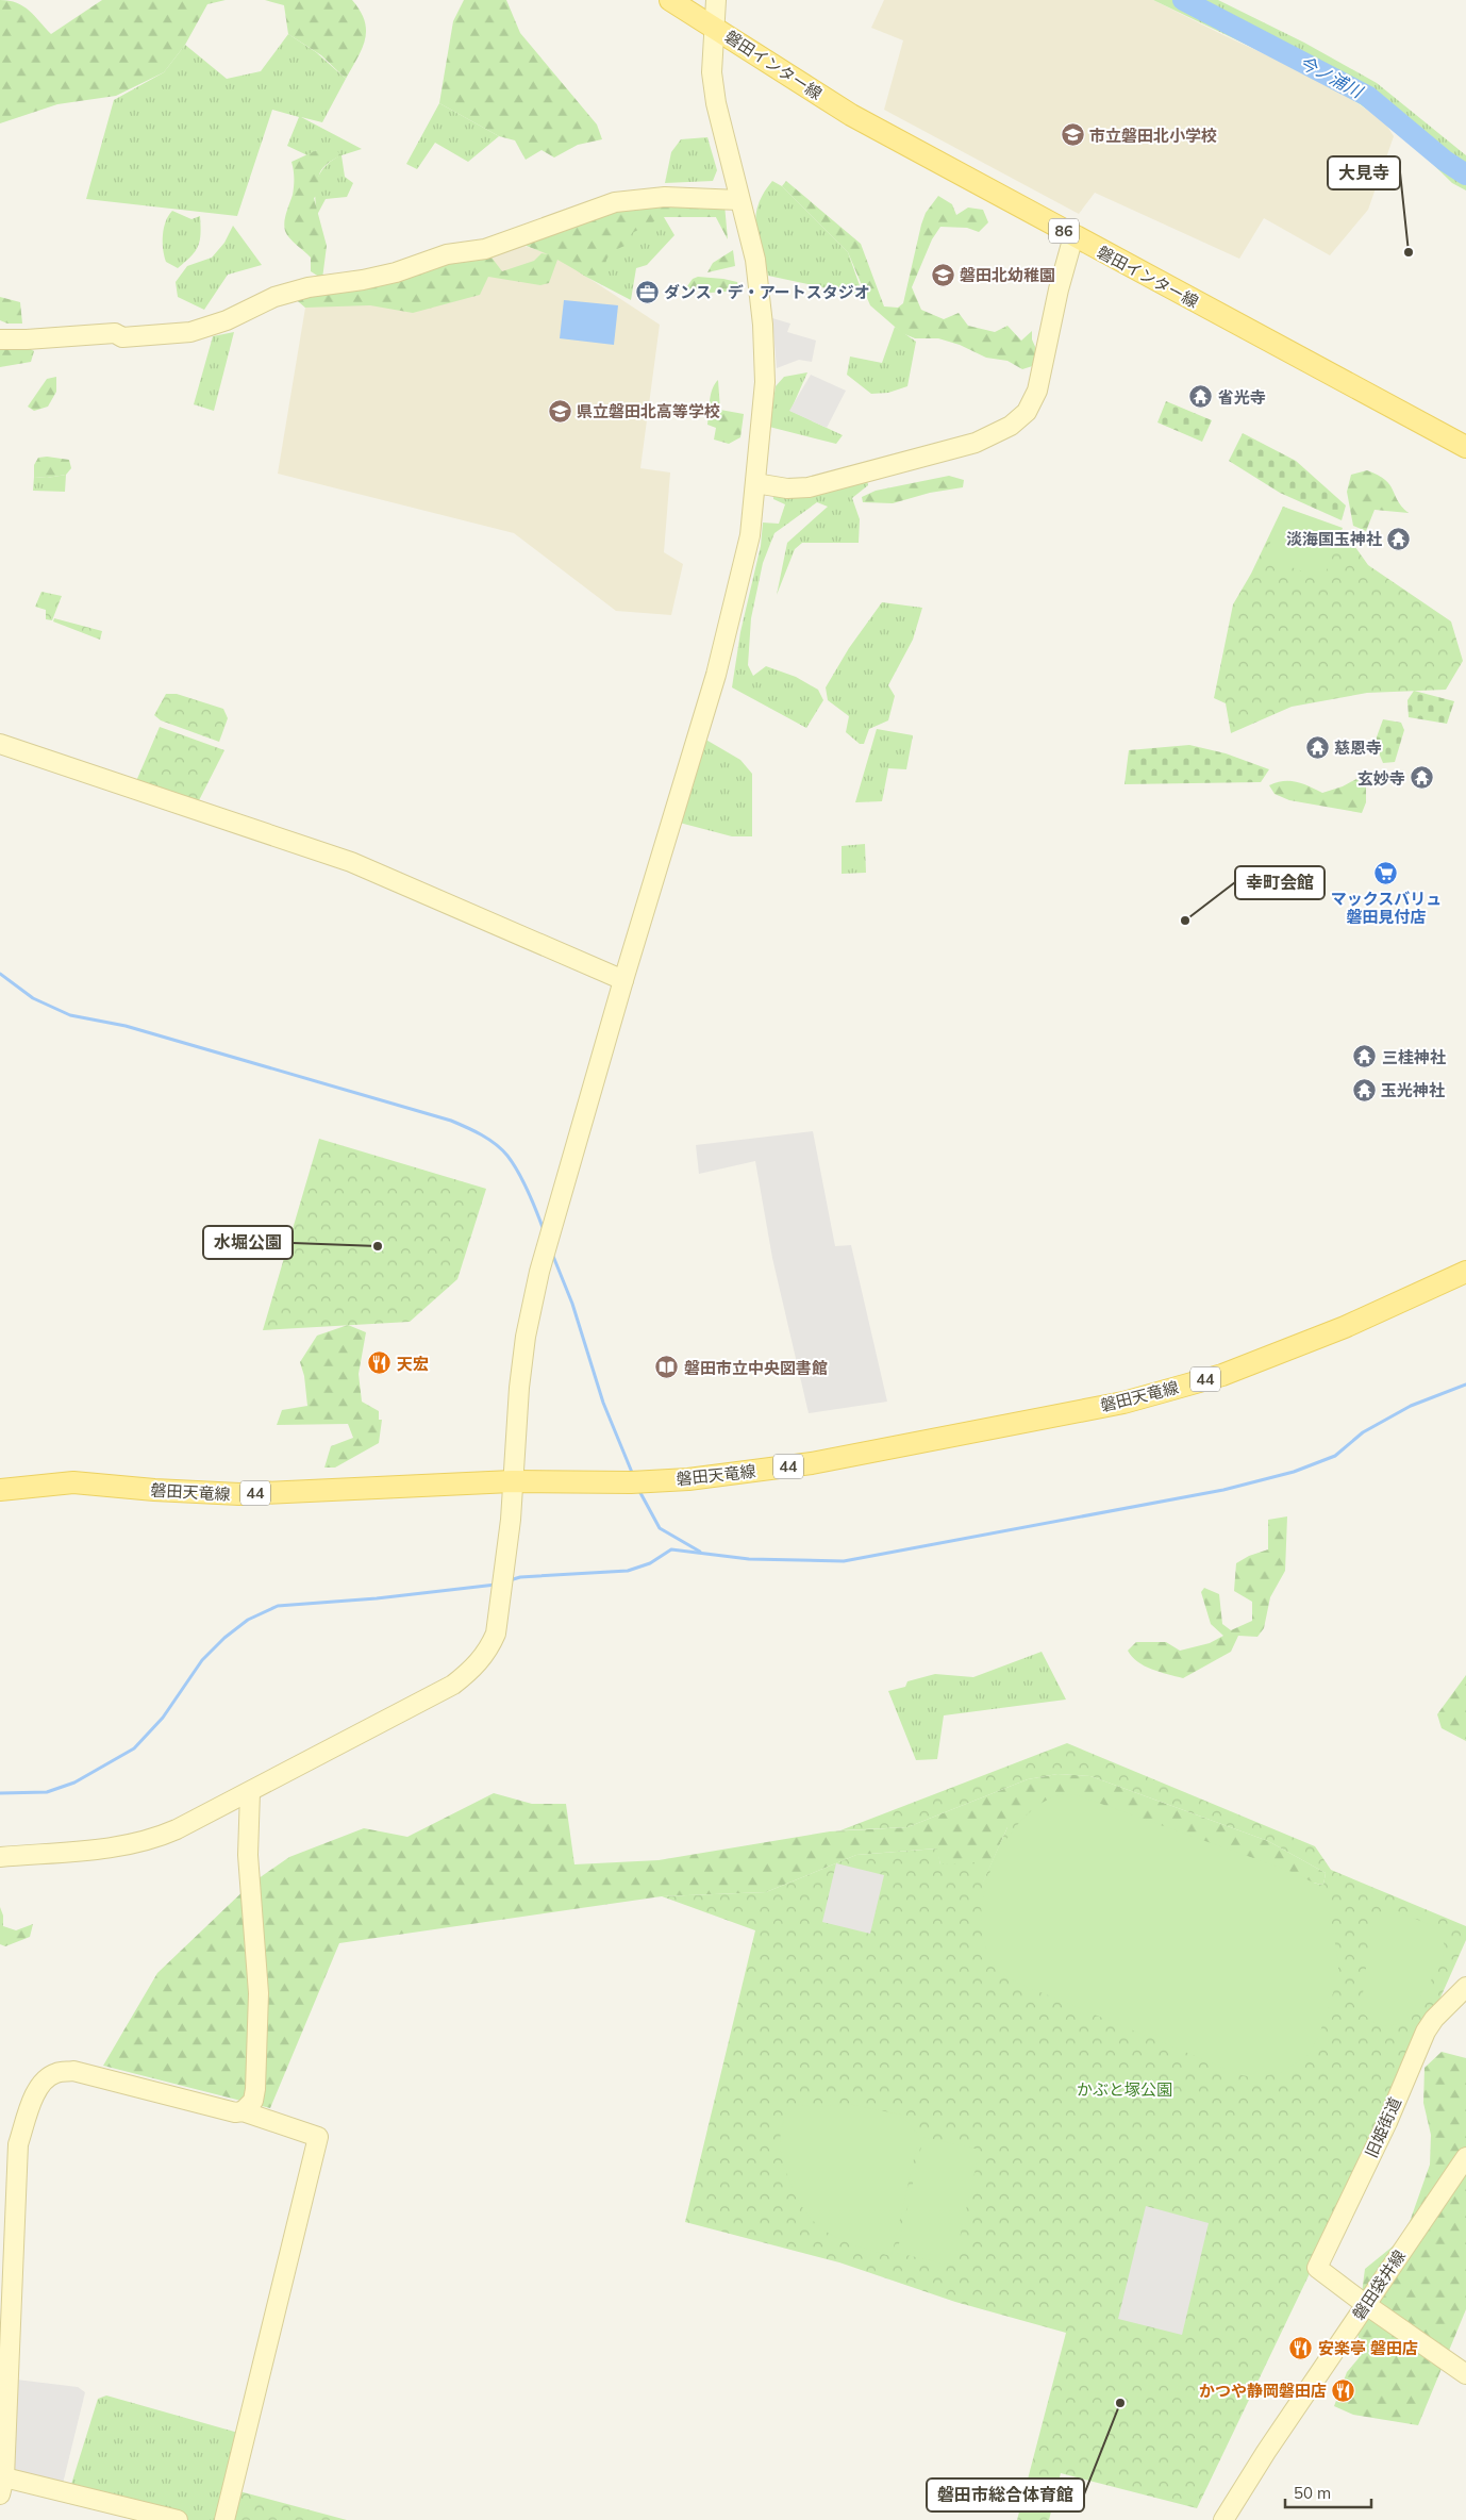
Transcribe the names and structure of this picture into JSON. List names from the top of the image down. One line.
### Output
{"streets":{"main road":["磐田インター線","86","44","磐田天竜線"],"street":["旧姫街道","磐田袋井線"]},"crossings":[["旧姫街道","磐田袋井線"]],"water":["今ノ浦川"],"parks":["かぶと塚公園"],"places":{"school or university":["市立磐田北小学校","磐田北幼稚園","県立磐田北高等学校"],"other":["大見寺","幸町会館","水堀公園","磐田市総合体育館"],"office":["ダンス・デ・アートスタジオ"],"temple":["省光寺","淡海国玉神社","慈恩寺","玄妙寺","三桂神社","玉光神社"],"supermarket":["マックスバリュ 磐田見付店"],"restaurant":["天宏","安楽亭 磐田店","かつや静岡磐田店"],"library":["磐田市立中央図書館"]},"scale_bar":"50 m"}
